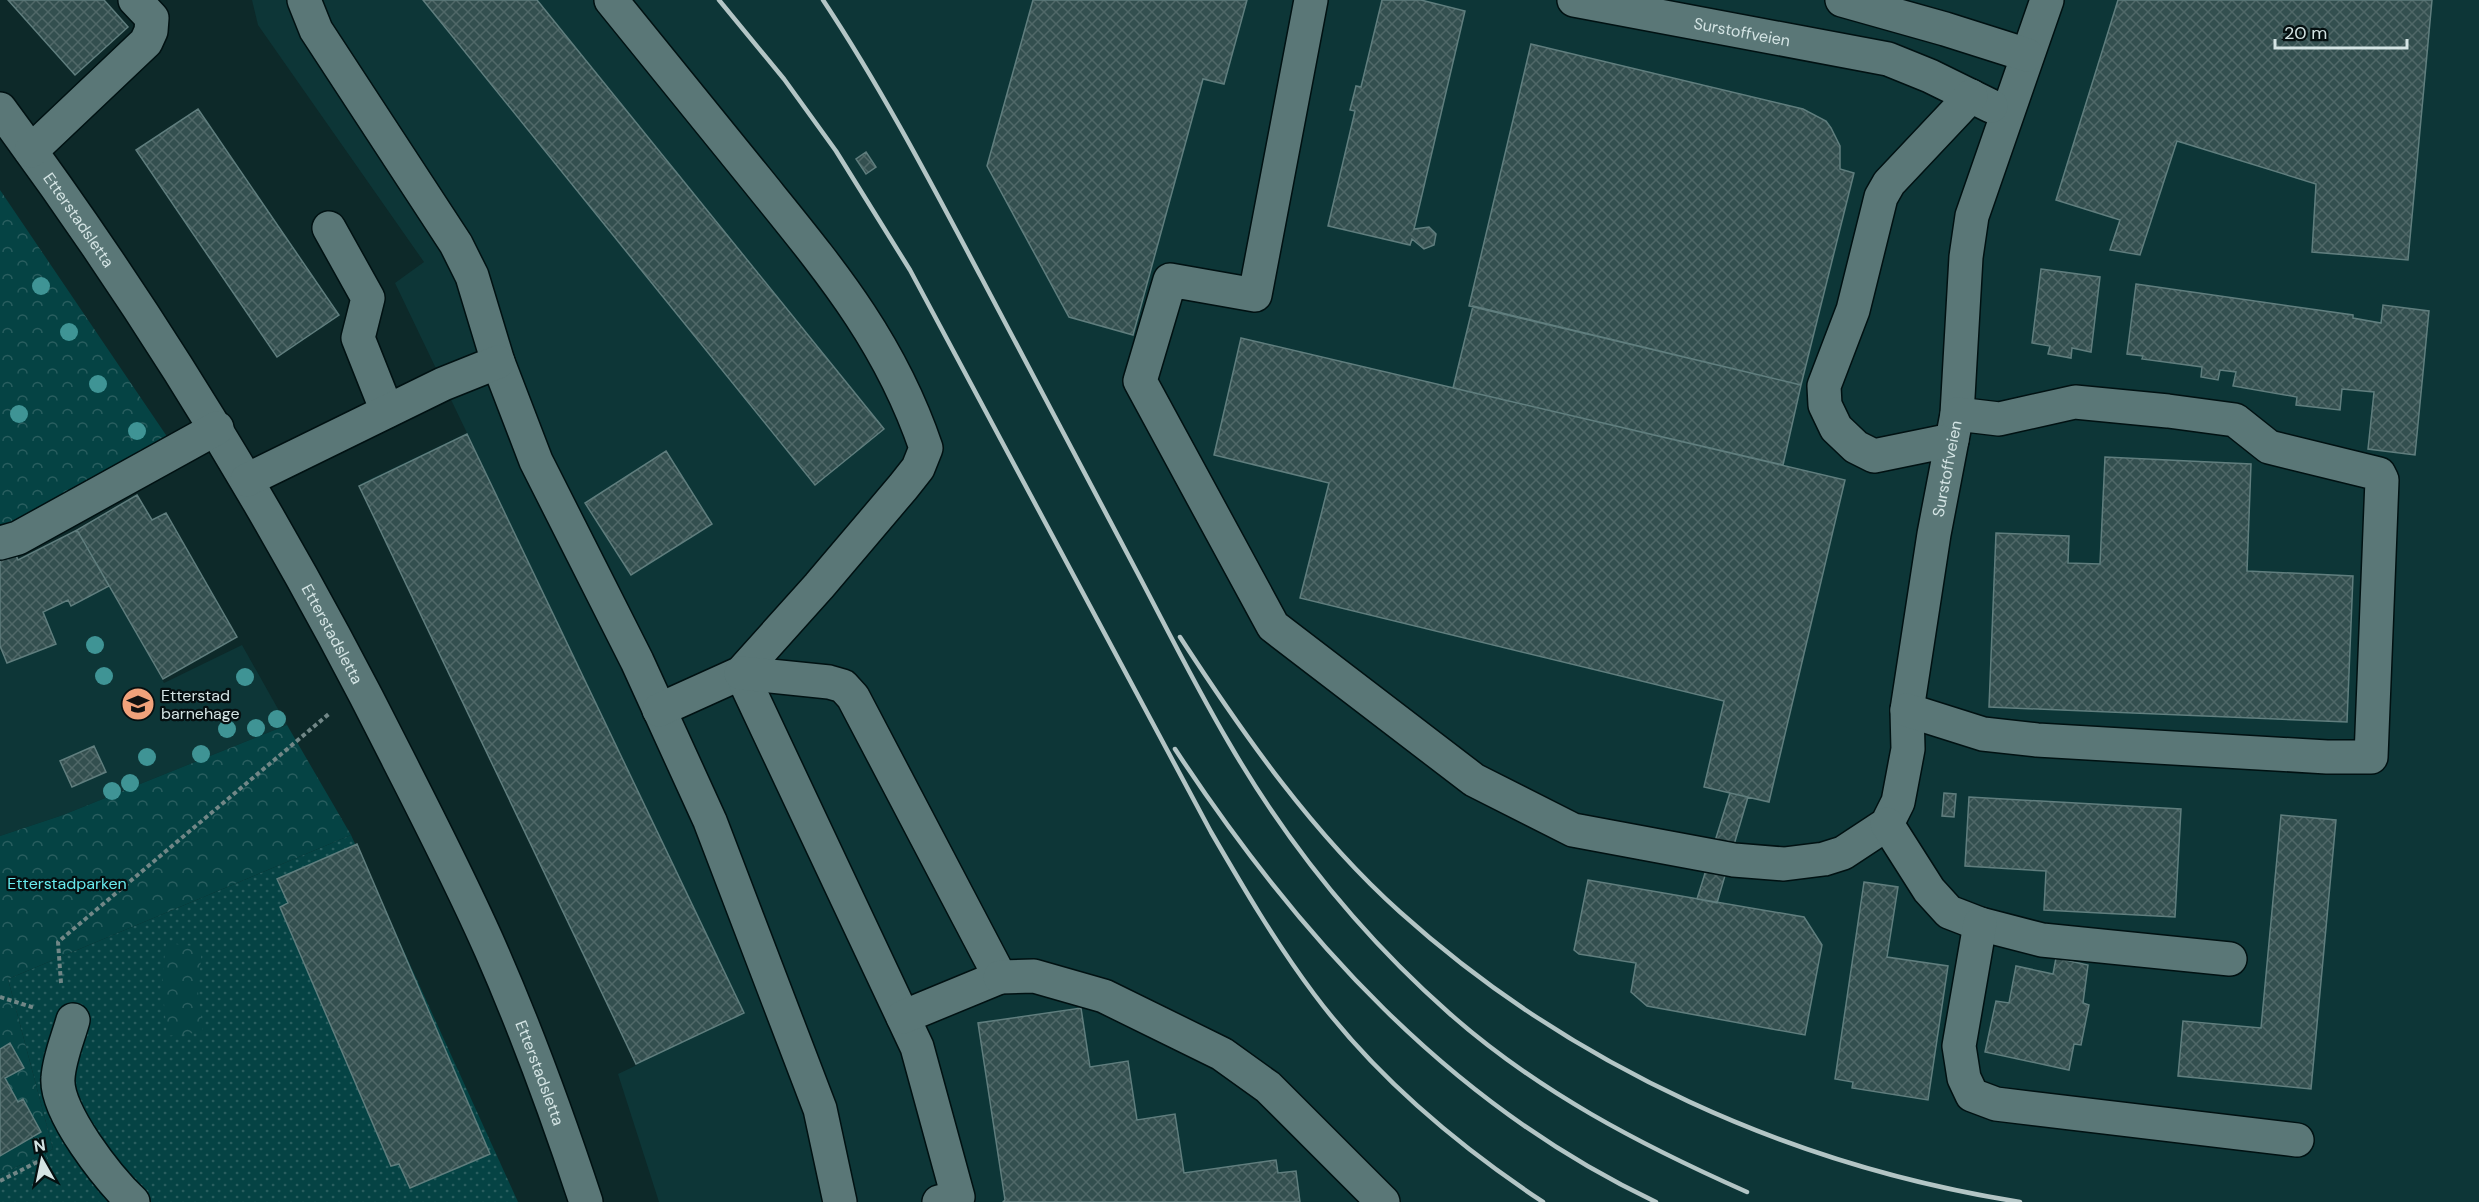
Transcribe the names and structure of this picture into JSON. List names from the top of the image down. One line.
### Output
{"streets":{"street":["Surstoffveien","Etterstadsletta"]},"parks":["Etterstadparken"],"places":{"school or university":["Etterstad barnehage"]},"scale_bar":"20 m","north":"top"}
